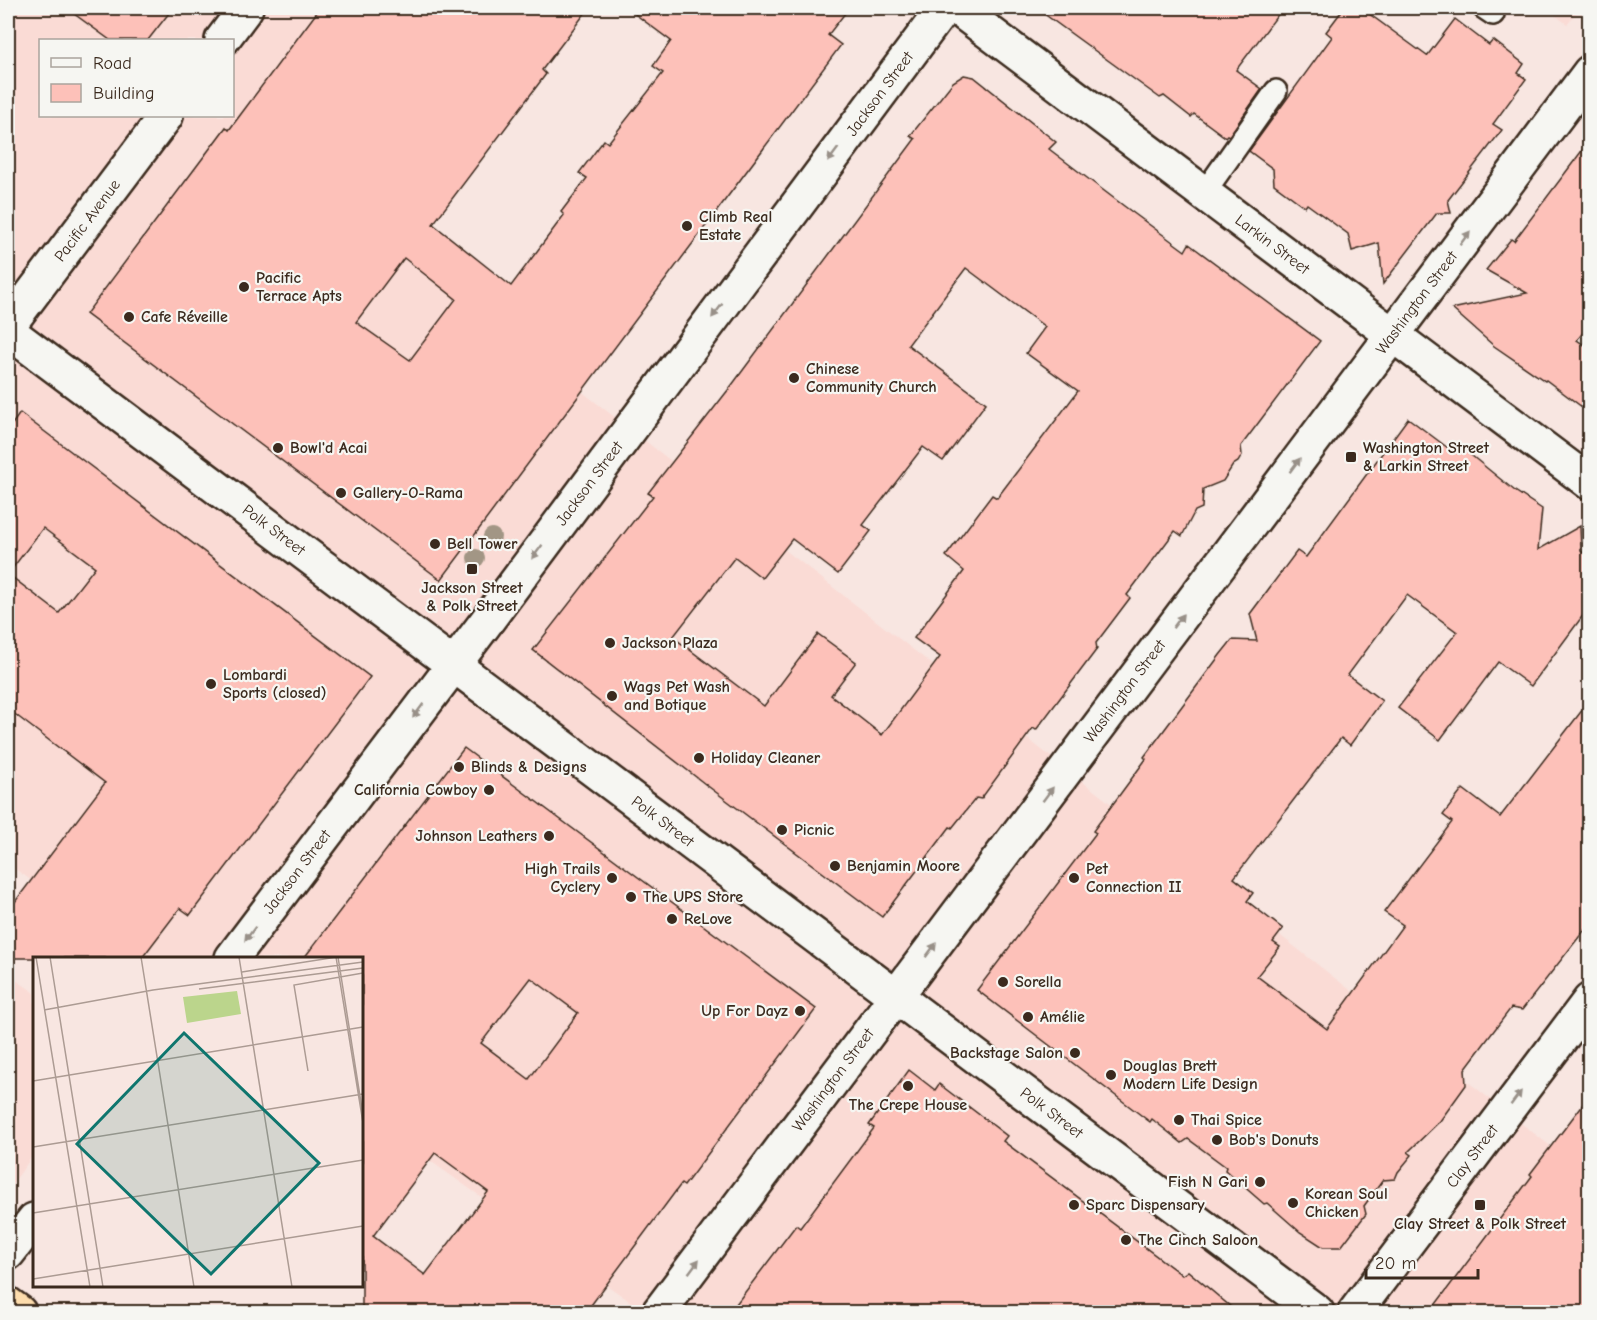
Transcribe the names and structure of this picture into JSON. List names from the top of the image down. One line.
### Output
{"streets":{"street":["Jackson Street","Pacific Avenue","Larkin Street","Washington Street","Polk Street","Clay Street"]},"crossings":[["Jackson Street","Polk Street"],["Larkin Street","Washington Street"],["Washington Street","Polk Street"]],"one_way":["Jackson Street","Washington Street","Clay Street"],"places":{"other":["Climb Real Estate","Pacific Terrace Apts","Cafe Réveille","Chinese Community Church","Bowl'd Acai","Gallery-O-Rama","Bell Tower","Jackson Plaza","Lombardi Sports (closed)","Wags Pet Wash and Botique","Holiday Cleaner","Blinds & Designs","California Cowboy","Picnic","Johnson Leathers","Benjamin Moore","High Trails Cyclery","Pet Connection II","The UPS Store","ReLove","Sorella","Up For Dayz","Amélie","Backstage Salon","Douglas Brett Modern Life Design","The Crepe House","Thai Spice","Bob's Donuts","Fish N Gari","Korean Soul Chicken","Sparc Dispensary","The Cinch Saloon"],"transit":["Washington Street & Larkin Street","Jackson Street & Polk Street","Clay Street & Polk Street"]},"legend":["Road","Building"],"scale_bar":"20 m"}
